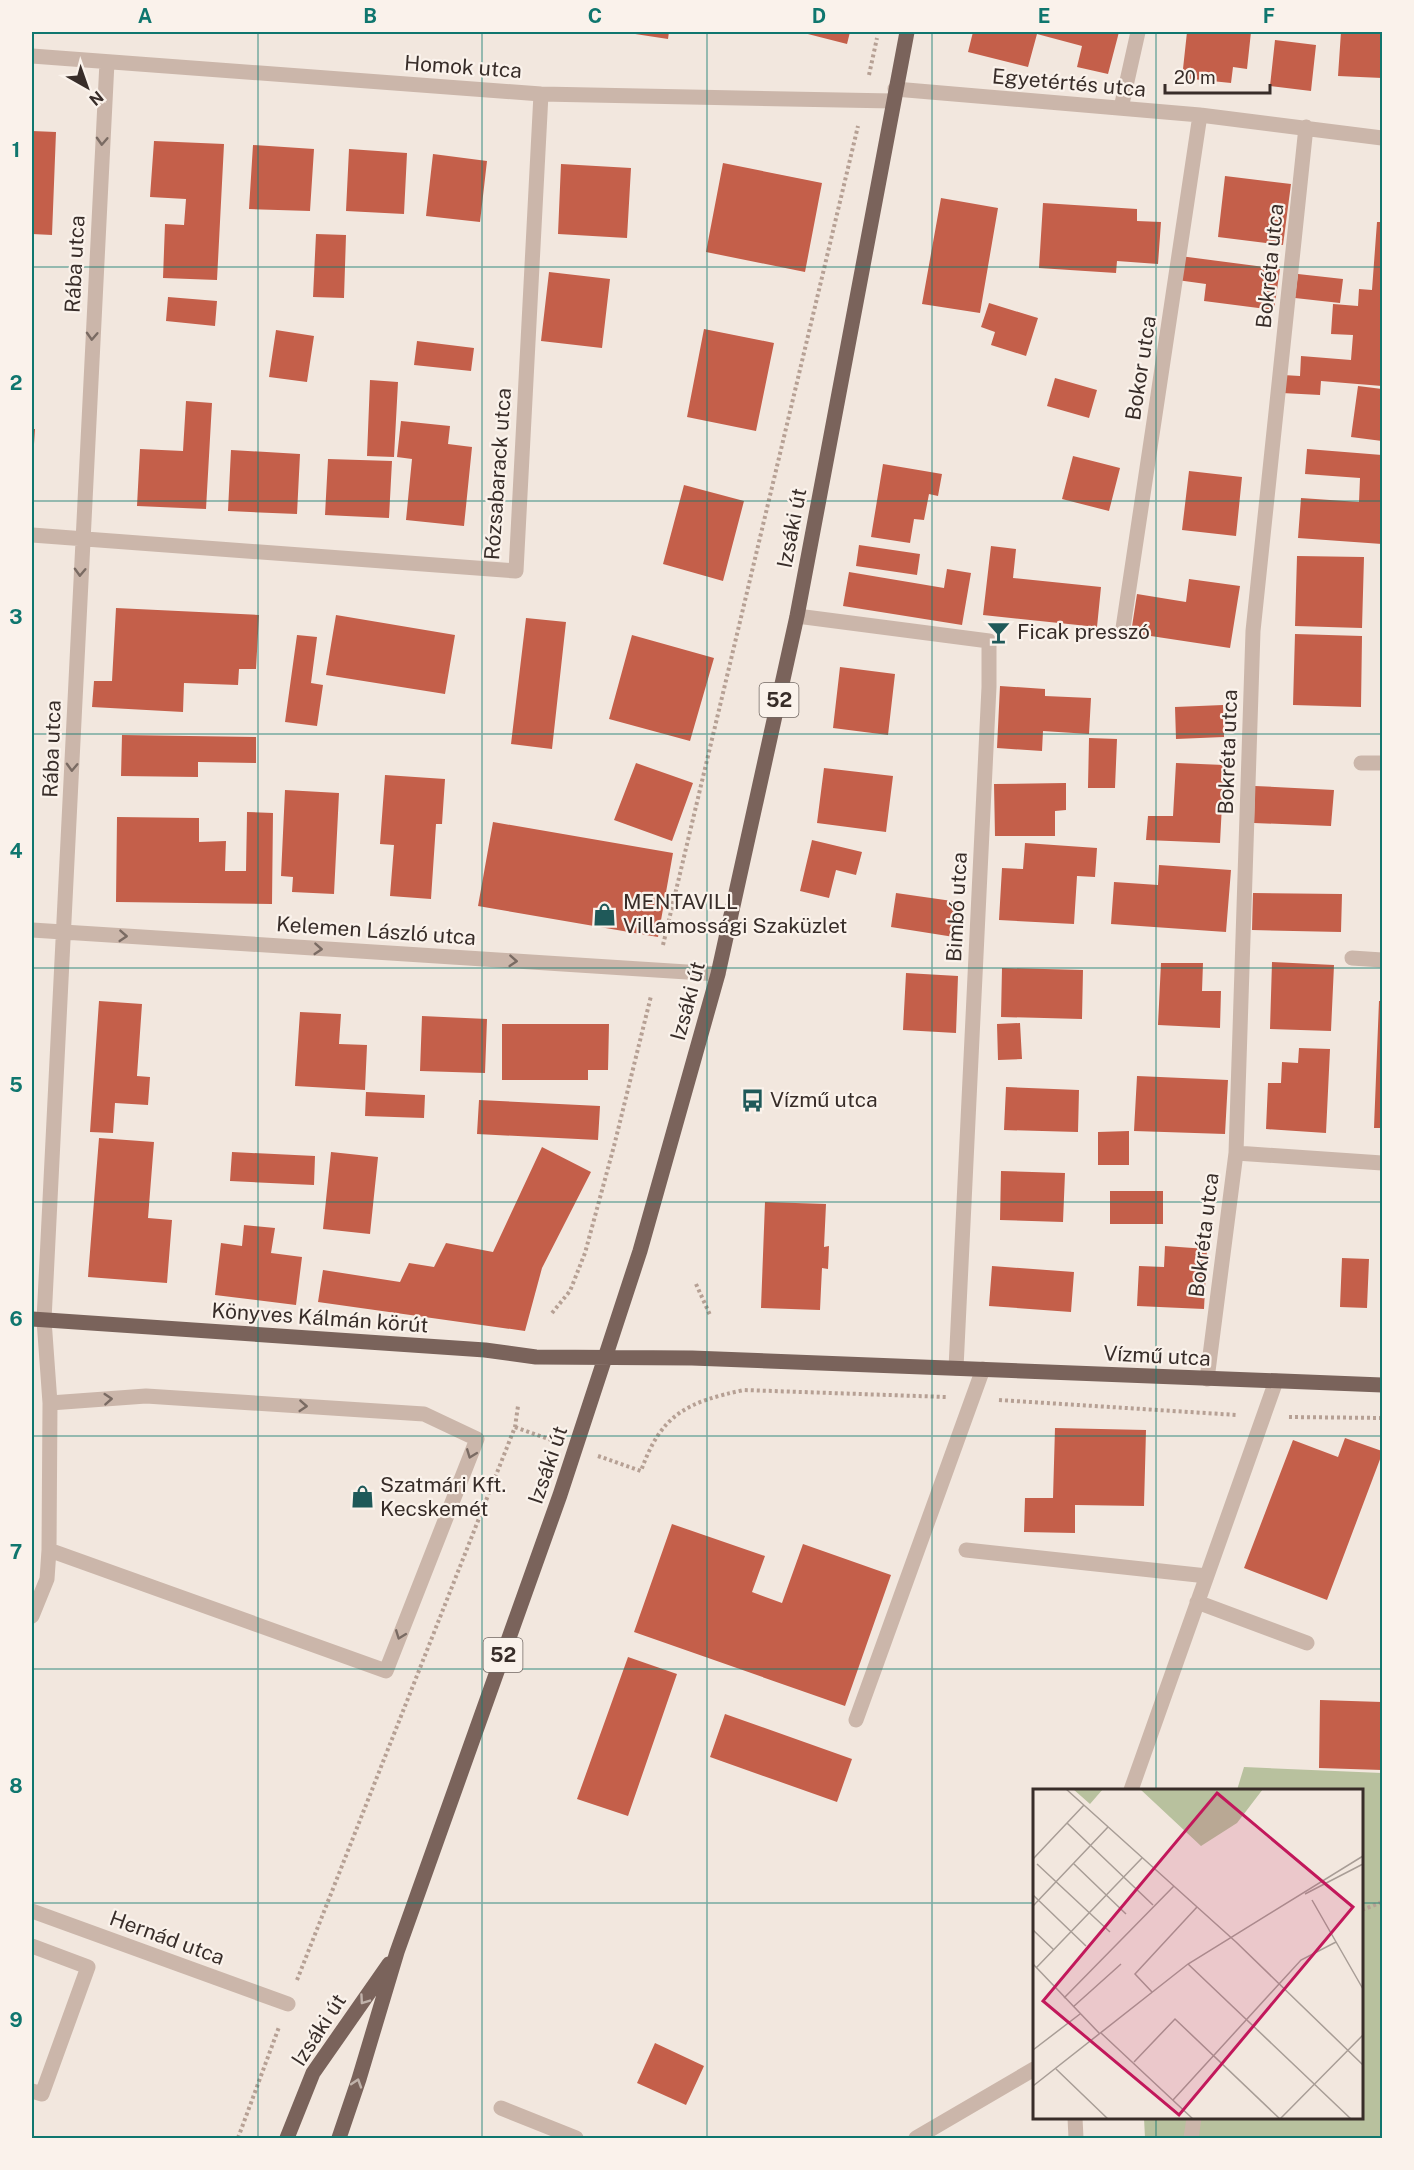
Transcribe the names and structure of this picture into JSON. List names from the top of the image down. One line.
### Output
{"streets":{"main road":["Izsáki út","52","Könyves Kálmán körút","Vízmű utca"],"street":["Homok utca","Egyetértés utca","Rába utca","Bokréta utca","Bokor utca","Rózsabarack utca","Bimbó utca","Kelemen László utca","Hernád utca"]},"crossings":[["Homok utca","Egyetértés utca"],["Homok utca","Rába utca"],["Homok utca","Rózsabarack utca"],["Homok utca","Izsáki út"],["Egyetértés utca","Bokréta utca"],["Egyetértés utca","Bokor utca"],["Egyetértés utca","Izsáki út"],["Rába utca","Rózsabarack utca"],["Rába utca","Kelemen László utca"],["Rába utca","Könyves Kálmán körút"],["Bokréta utca","Vízmű utca"],["Izsáki út","Bimbó utca"],["Izsáki út","Kelemen László utca"],["Izsáki út","Könyves Kálmán körút"],["Izsáki út","Vízmű utca"],["Bimbó utca","Vízmű utca"],["Könyves Kálmán körút","Vízmű utca"]],"one_way":["Rába utca","Kelemen László utca"],"places":{"bar":["Ficak presszó"],"shop":["MENTAVILL Villamossági Szaküzlet","Szatmári Kft. Kecskemét"],"bus stop":["Vízmű utca"]},"scale_bar":"20 m","north":"bottom right","grid":{"columns":["A","B","C","D","E","F"],"rows":["1","2","3","4","5","6","7","8","9"]}}
